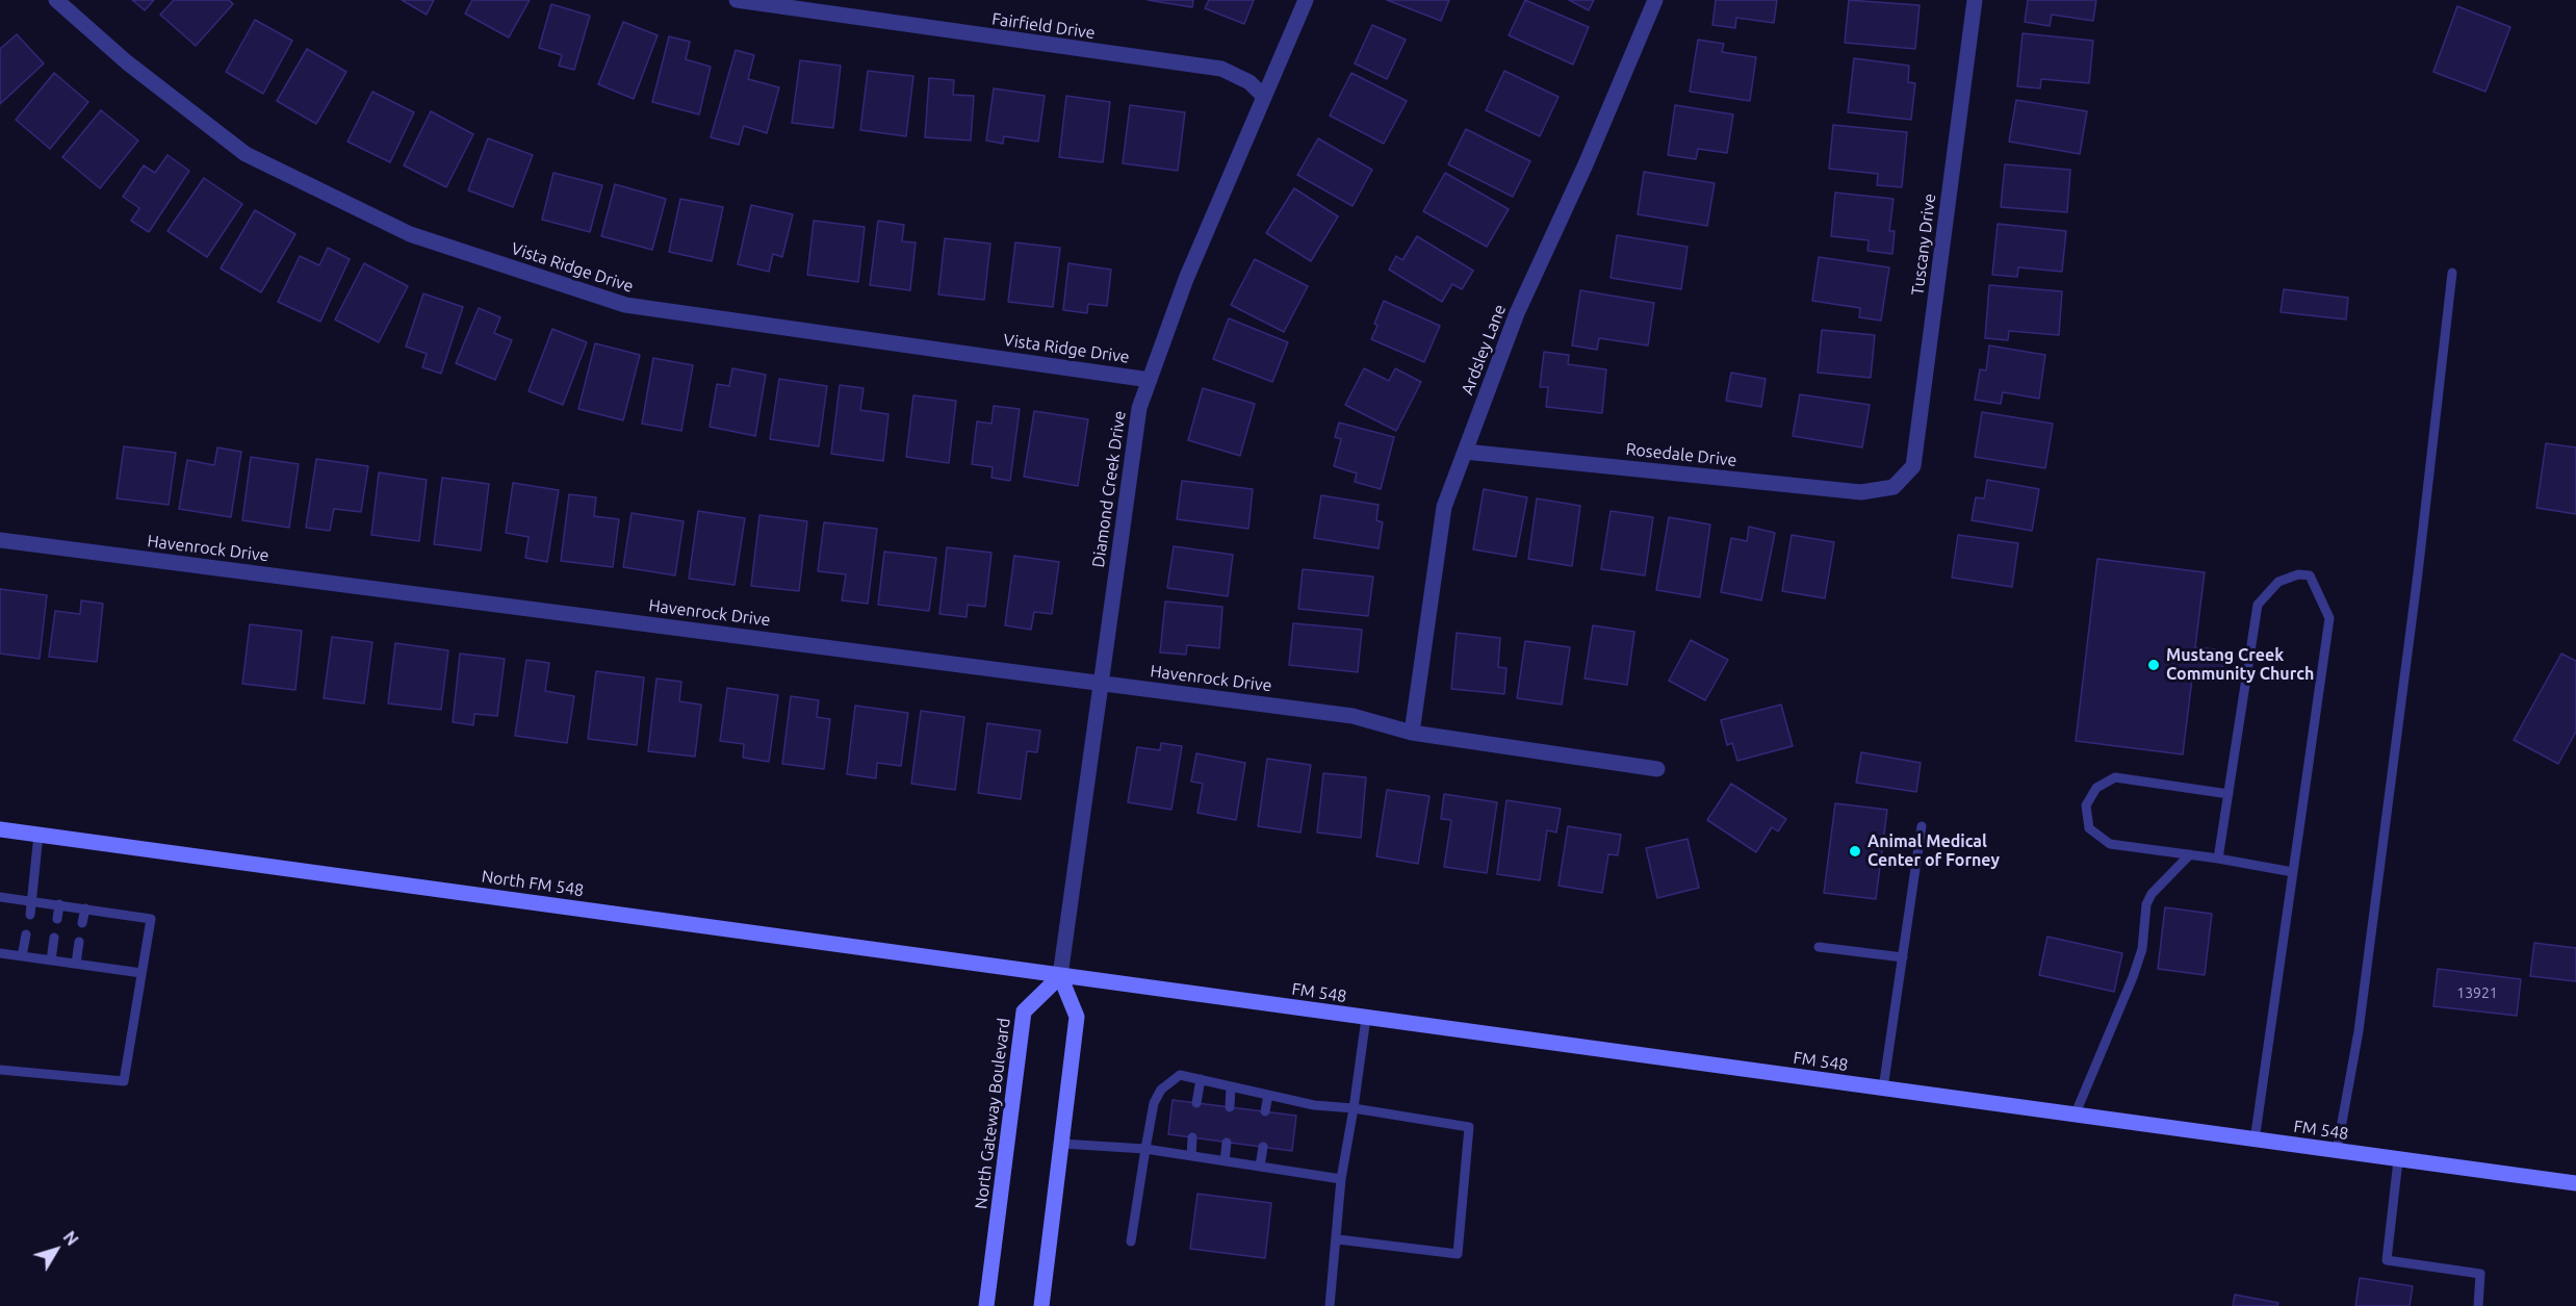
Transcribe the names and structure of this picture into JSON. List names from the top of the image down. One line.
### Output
{"streets":{"main road":["North FM 548","FM 548","North Gateway Boulevard"],"street":["Fairfield Drive","Tuscany Drive","Vista Ridge Drive","Ardsley Lane","Rosedale Drive","Diamond Creek Drive","Havenrock Drive"]},"crossings":[["Fairfield Drive","Diamond Creek Drive"],["Tuscany Drive","Rosedale Drive"],["Vista Ridge Drive","Diamond Creek Drive"],["Ardsley Lane","Rosedale Drive"],["Ardsley Lane","Havenrock Drive"],["Diamond Creek Drive","Havenrock Drive"],["Diamond Creek Drive","North FM 548"],["Diamond Creek Drive","FM 548"],["Diamond Creek Drive","North Gateway Boulevard"],["North FM 548","FM 548"],["North FM 548","North Gateway Boulevard"],["FM 548","North Gateway Boulevard"]],"places":["Mustang Creek Community Church","Animal Medical Center of Forney"],"house_numbers":["13921"],"north":"top right"}
